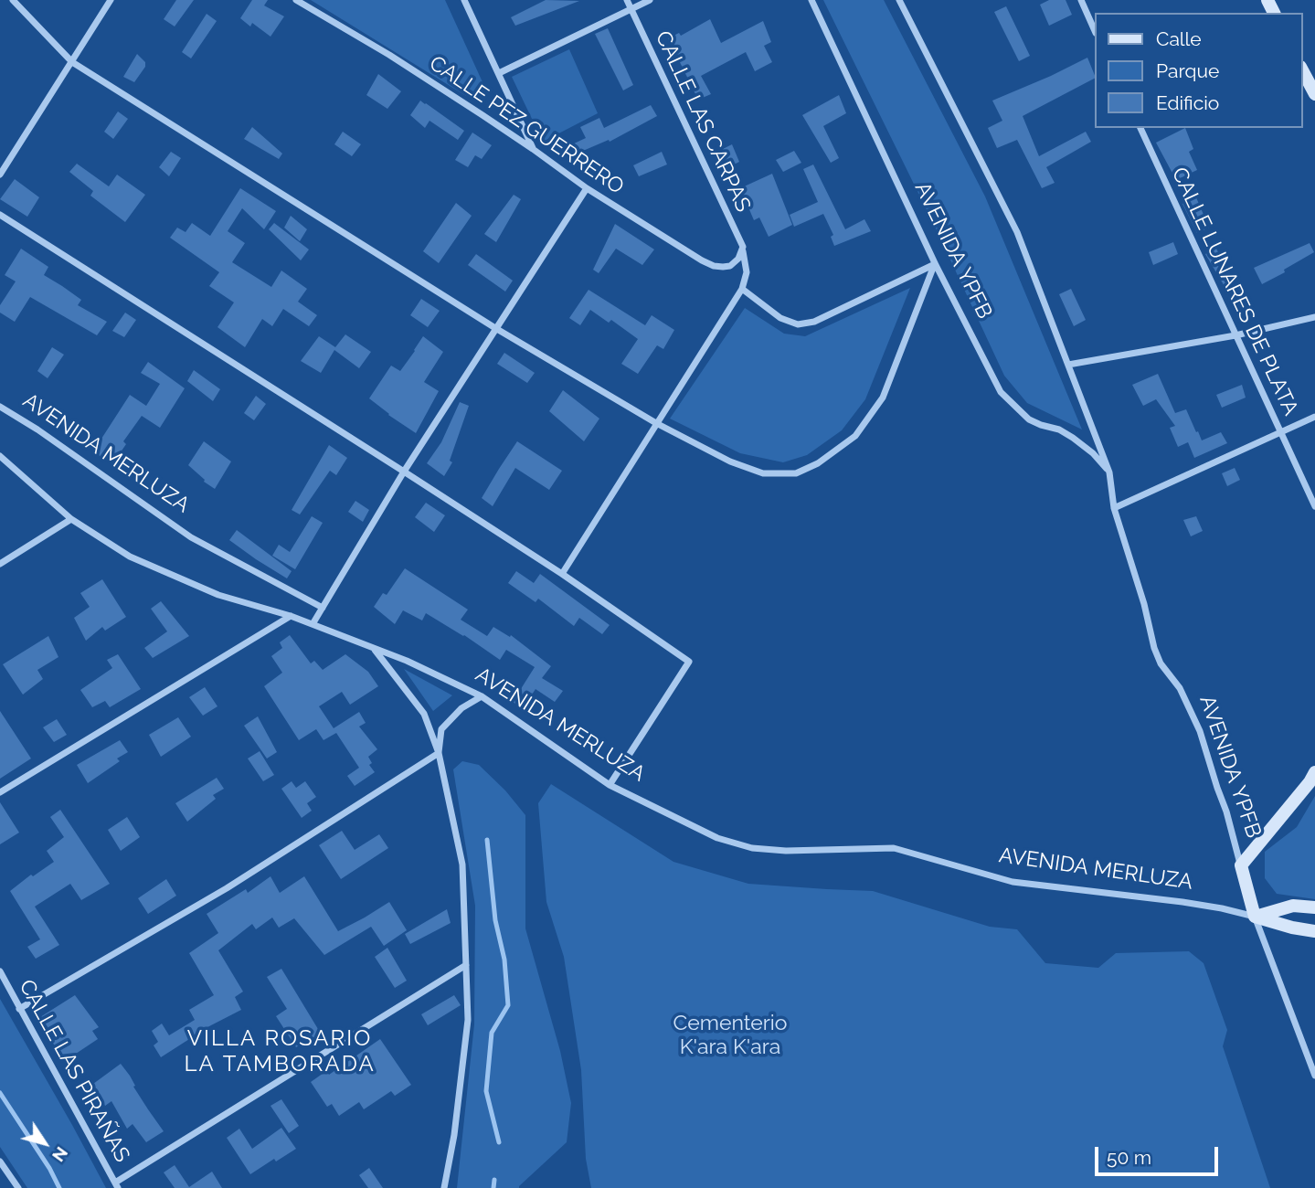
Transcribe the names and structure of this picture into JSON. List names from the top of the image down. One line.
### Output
{"streets":{"street":["CALLE LAS CARPAS","CALLE PEZ GUERRERO","AVENIDA YPFB","CALLE LUNARES DE PLATA","AVENIDA MERLUZA","CALLE LAS PIRAÑAS"]},"crossings":[["CALLE LAS CARPAS","CALLE PEZ GUERRERO"],["AVENIDA YPFB","AVENIDA MERLUZA"]],"districts":["VILLA ROSARIO LA TAMBORADA"],"parks":["Cementerio K'ara K'ara"],"legend":["Calle","Parque","Edificio"],"scale_bar":"50 m","north":"bottom right"}
